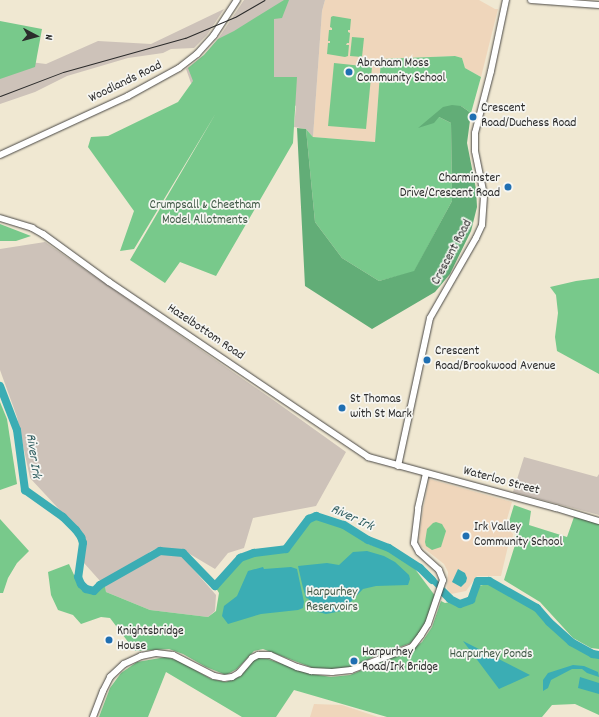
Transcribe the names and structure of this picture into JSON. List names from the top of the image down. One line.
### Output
{"streets":{"street":["Woodlands Road","Crescent Road","Hazelbottom Road","Waterloo Street"]},"crossings":[["Crescent Road","Hazelbottom Road"],["Crescent Road","Waterloo Street"],["Hazelbottom Road","Waterloo Street"]],"water":["River Irk"],"parks":["Crumpsall & Cheetham Model Allotments","Harpurhey Reservoirs","Harpurhey Ponds"],"places":["Abraham Moss Community School","Crescent Road/Duchess Road","Charminster Drive/Crescent Road","Crescent Road/Brookwood Avenue","St Thomas with St Mark","Irk Valley Community School","Knightsbridge House","Harpurhey Road/Irk Bridge"],"north":"right"}
